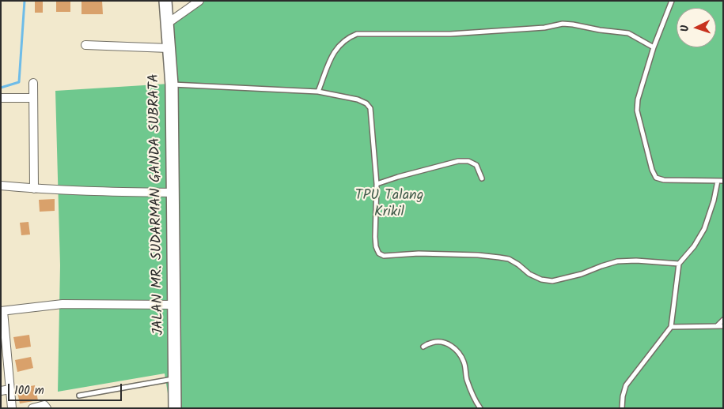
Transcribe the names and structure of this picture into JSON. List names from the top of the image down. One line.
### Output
{"streets":{"street":["JALAN MR. SUDARMAN GANDA SUBRATA"]},"parks":["TPU Talang Krikil"],"scale_bar":"100 m","north":"left"}
